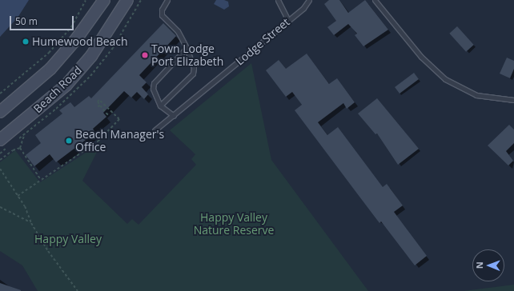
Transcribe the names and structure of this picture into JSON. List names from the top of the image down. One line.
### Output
{"streets":{"main road":["Beach Road"],"lane":["Lodge Street"]},"parks":["Happy Valley Nature Reserve","Happy Valley"],"places":["Humewood Beach","Town Lodge Port Elizabeth","Beach Manager's Office"],"scale_bar":"50 m","north":"left"}
